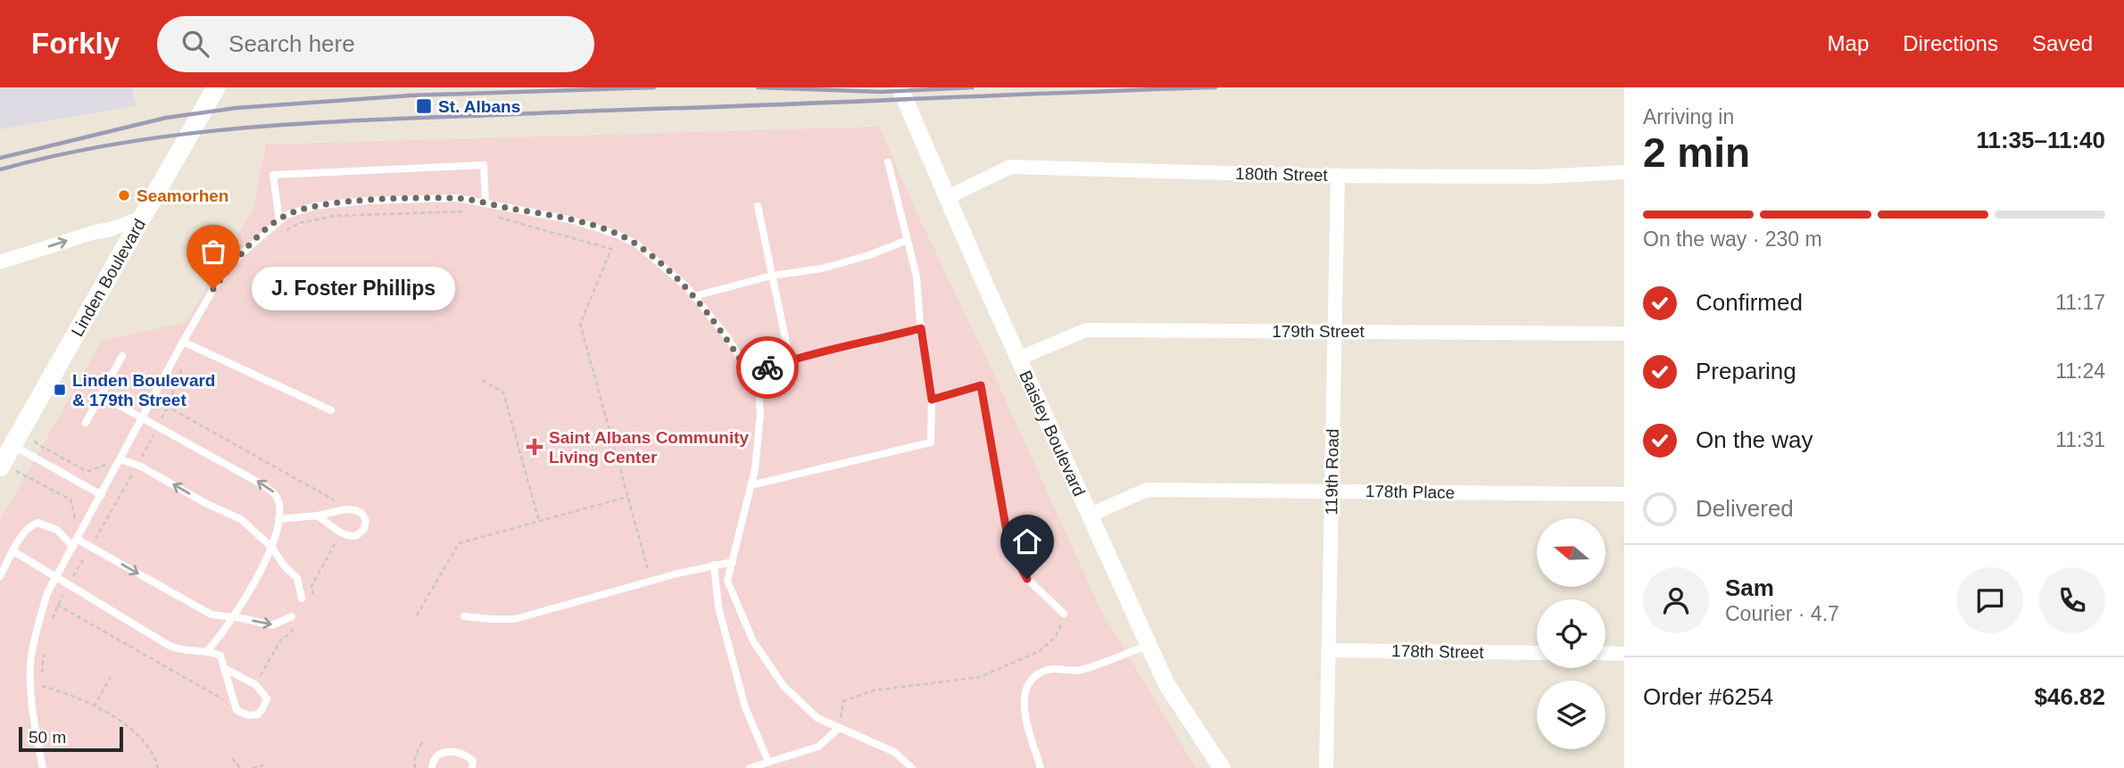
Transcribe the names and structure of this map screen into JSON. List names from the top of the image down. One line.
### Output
{"streets":{"main road":["Linden Boulevard"],"street":["180th Street","179th Street","Baisley Boulevard","119th Road","178th Place","178th Street"]},"crossings":[["180th Street","Baisley Boulevard"],["180th Street","119th Road"],["179th Street","Baisley Boulevard"],["179th Street","119th Road"],["Baisley Boulevard","178th Place"],["119th Road","178th Place"],["119th Road","178th Street"]],"places":{"transit":["St. Albans","Linden Boulevard & 179th Street"],"other":["Seamorhen","J. Foster Phillips"],"health":["Saint Albans Community Living Center"]},"scale_bar":"50 m","north":"left","page":{"header":"Forkly","search":"Search here","nav":["Map","Directions","Saved"],"heading":["2 min","Arriving in","11:35–11:40"],"panel":["Sam","Courier · 4.7","Order #6254","$46.82"],"bar":"On the way · 230 m","bubble":"J. Foster Phillips","list":[["Confirmed","11:17"],["Preparing","11:24"],["On the way","11:31"],"Delivered"],"scale":"50 m"}}
